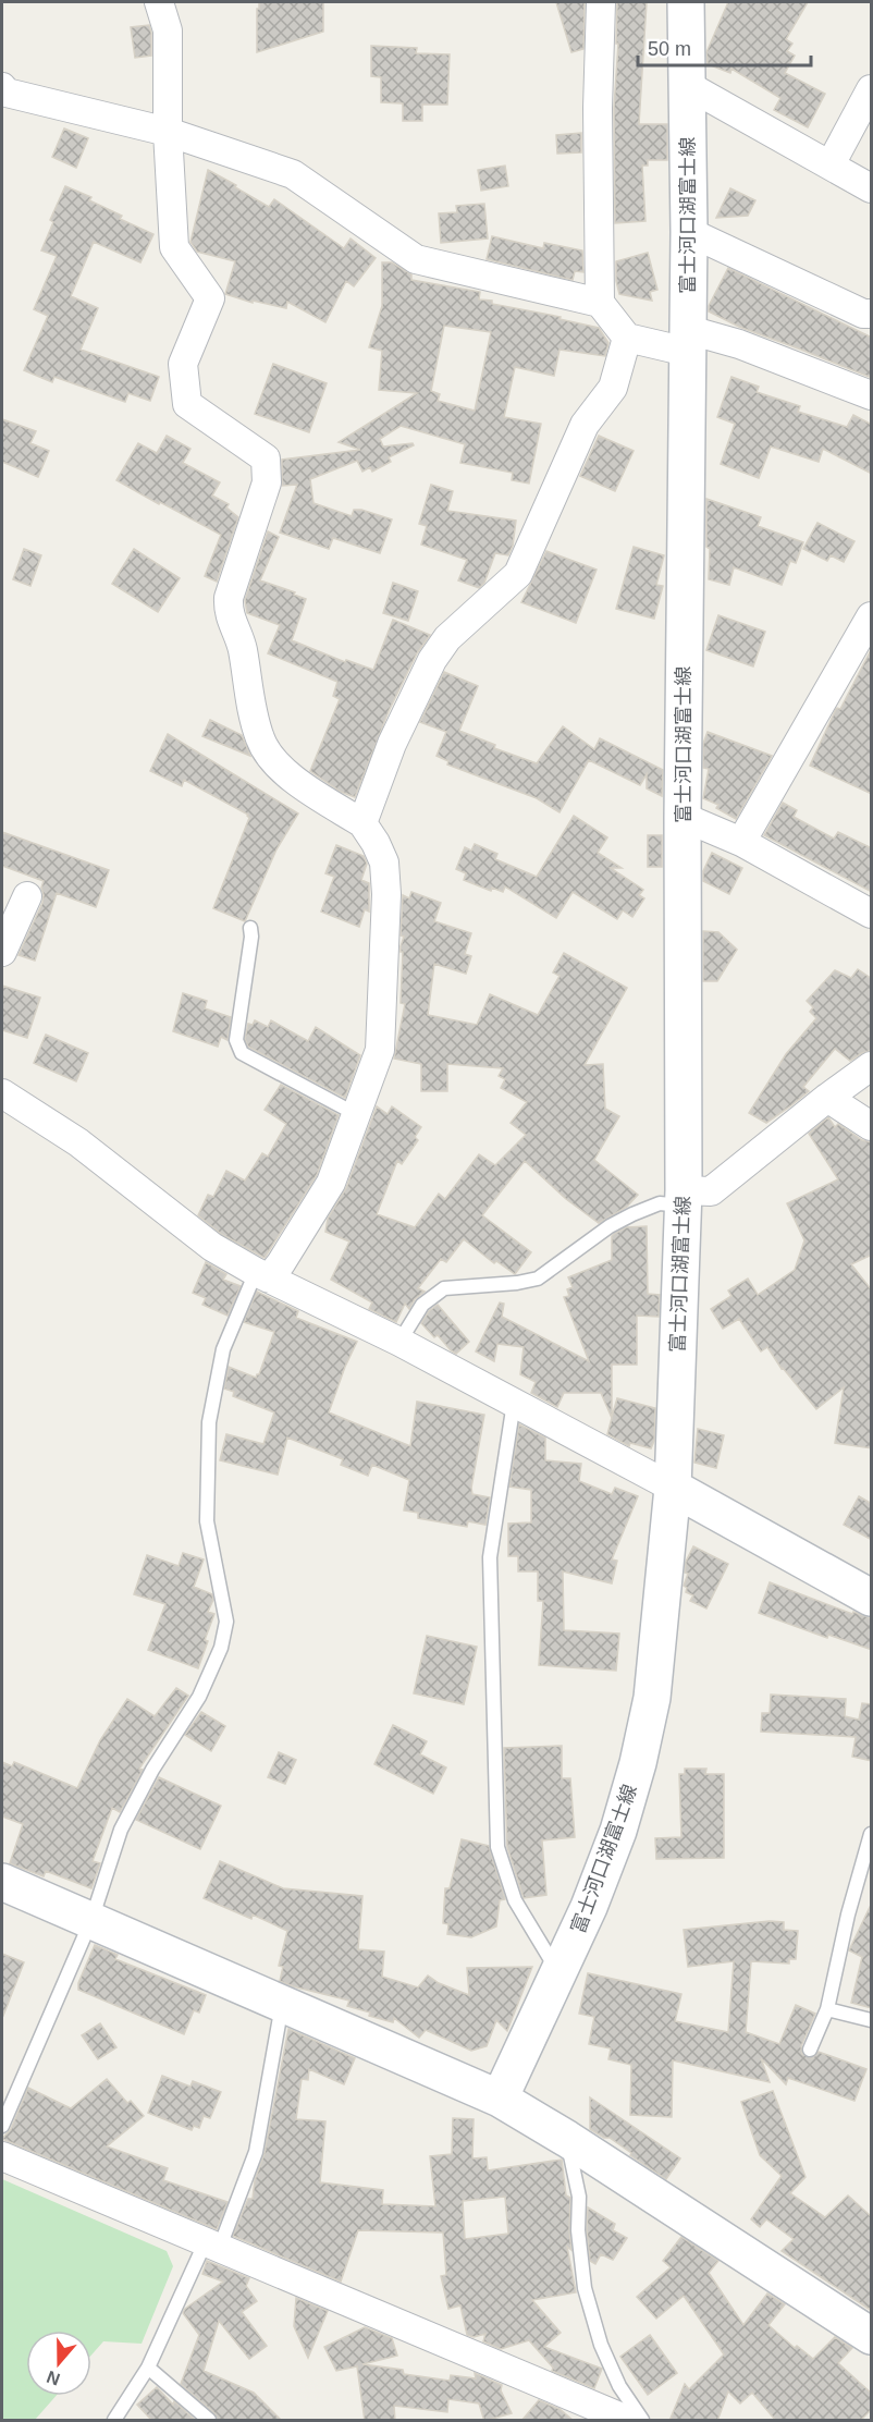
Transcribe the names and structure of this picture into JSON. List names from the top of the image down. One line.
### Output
{"streets":{"main road":["富士河口湖富士線"]},"scale_bar":"50 m","north":"bottom"}
